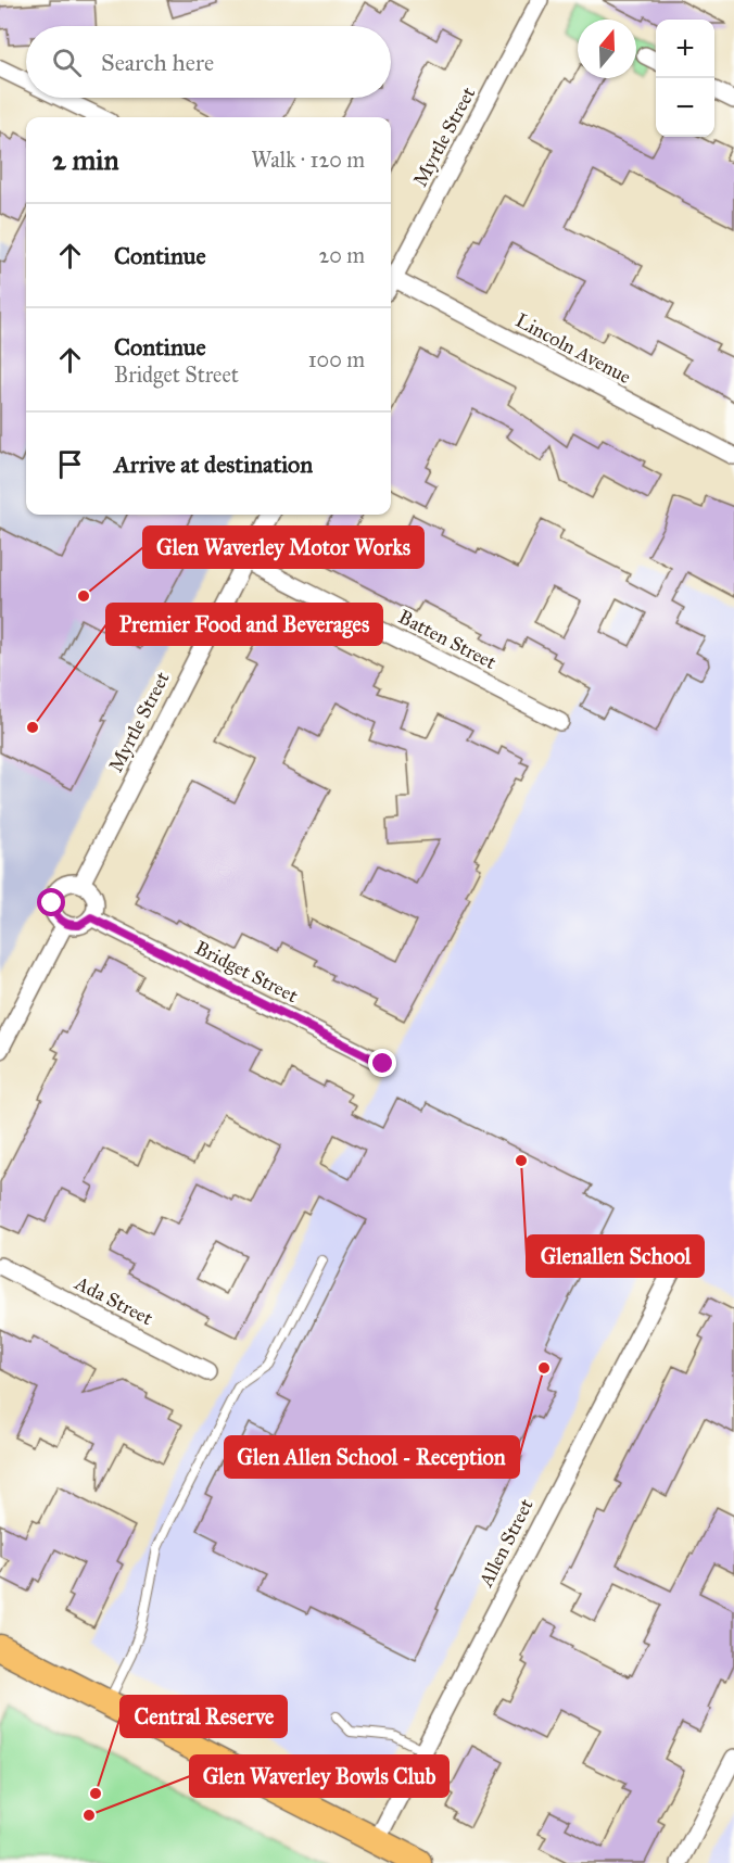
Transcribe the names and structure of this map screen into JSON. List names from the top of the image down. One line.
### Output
{"streets":{"street":["Myrtle Street","Lincoln Avenue","Batten Street","Bridget Street","Ada Street","Allen Street"]},"crossings":[["Myrtle Street","Lincoln Avenue"],["Myrtle Street","Batten Street"],["Myrtle Street","Bridget Street"]],"places":["Glen Waverley Motor Works","Premier Food and Beverages","Glenallen School","Glen Allen School - Reception","Central Reserve","Glen Waverley Bowls Club"],"north":"top","page":{"map_buttons":["+","−"],"search":"Search here","heading":["2 min","Walk · 120 m"],"list":[["Continue","20 m"],["Continue","Bridget Street","100 m"],"Arrive at destination"]}}
